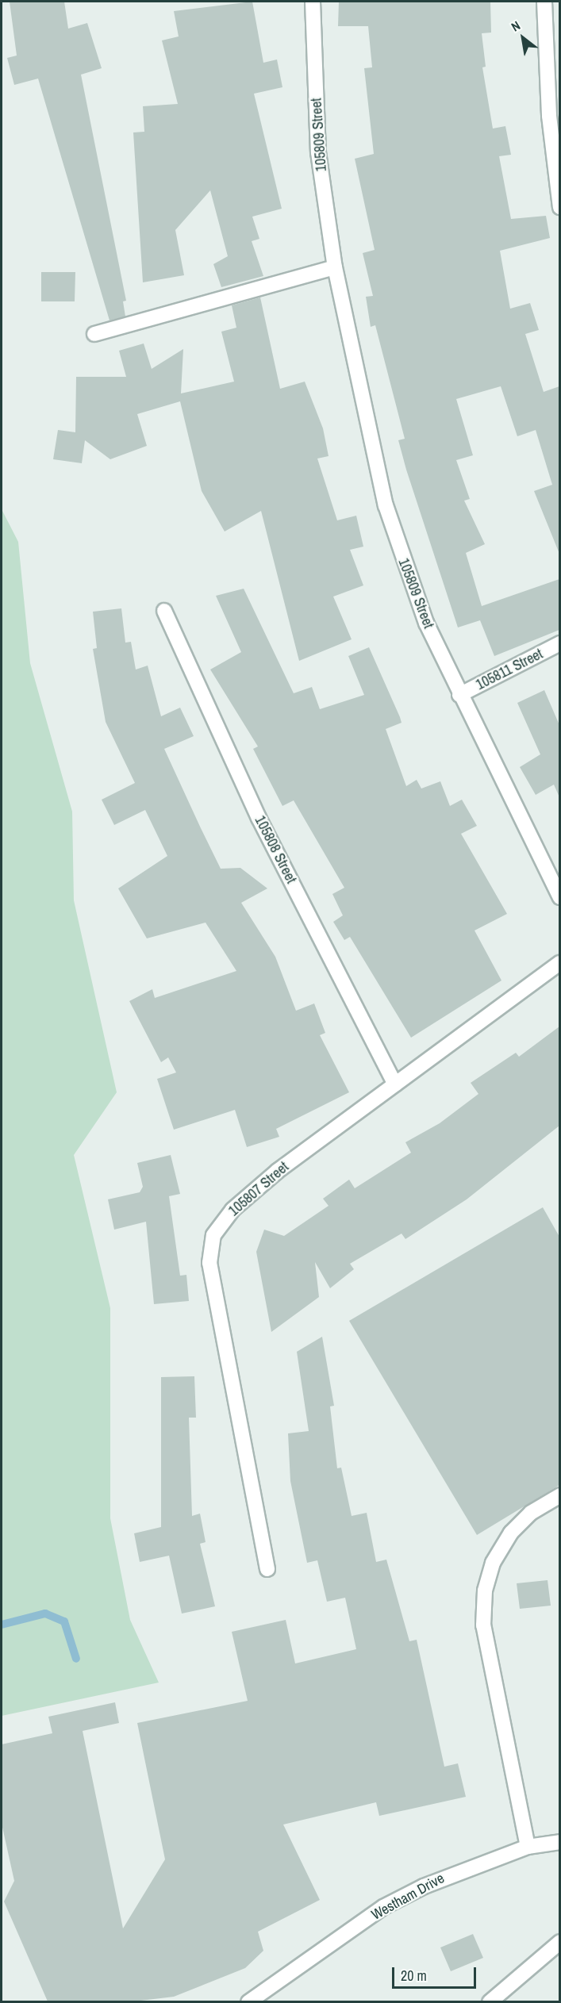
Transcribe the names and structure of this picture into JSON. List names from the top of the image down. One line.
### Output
{"streets":{"street":["105809 Street","105811 Street","105808 Street","105807 Street","Westham Drive"]},"crossings":[["105809 Street","105811 Street"],["105808 Street","105807 Street"]],"scale_bar":"20 m","north":"top left"}
